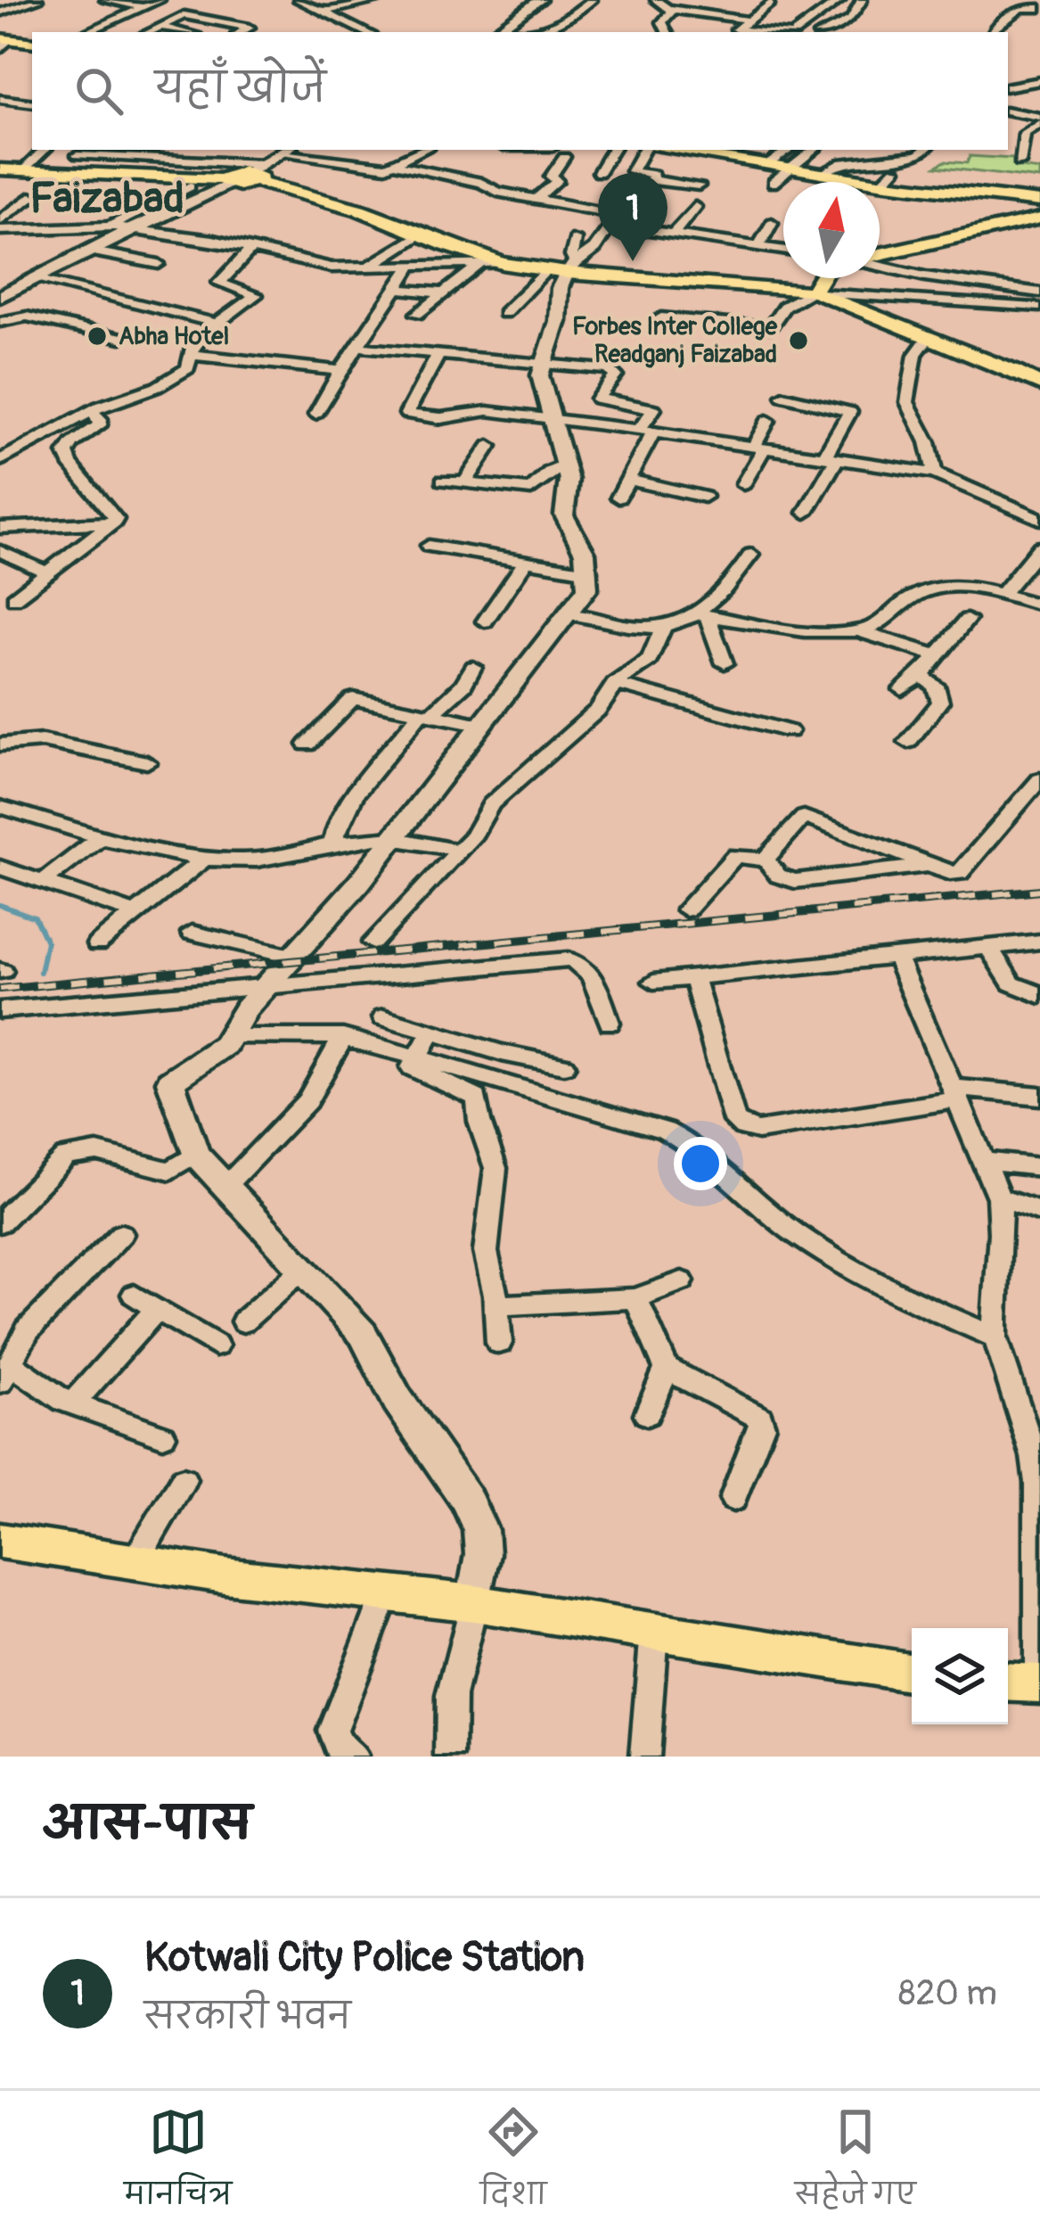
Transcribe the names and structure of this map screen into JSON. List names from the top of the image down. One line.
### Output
{"districts":["Faizabad"],"places":["Abha Hotel","Forbes Inter College Readganj Faizabad"],"north":"top","page":{"search":"यहाँ खोजें","pins":"1","heading":"आस-पास","list":[{"mark":"1","name":"Kotwali City Police Station","note":"सरकारी भवन","value":"820 m"}],"nav":["मानचित्र","दिशा","सहेजे गए"]}}
